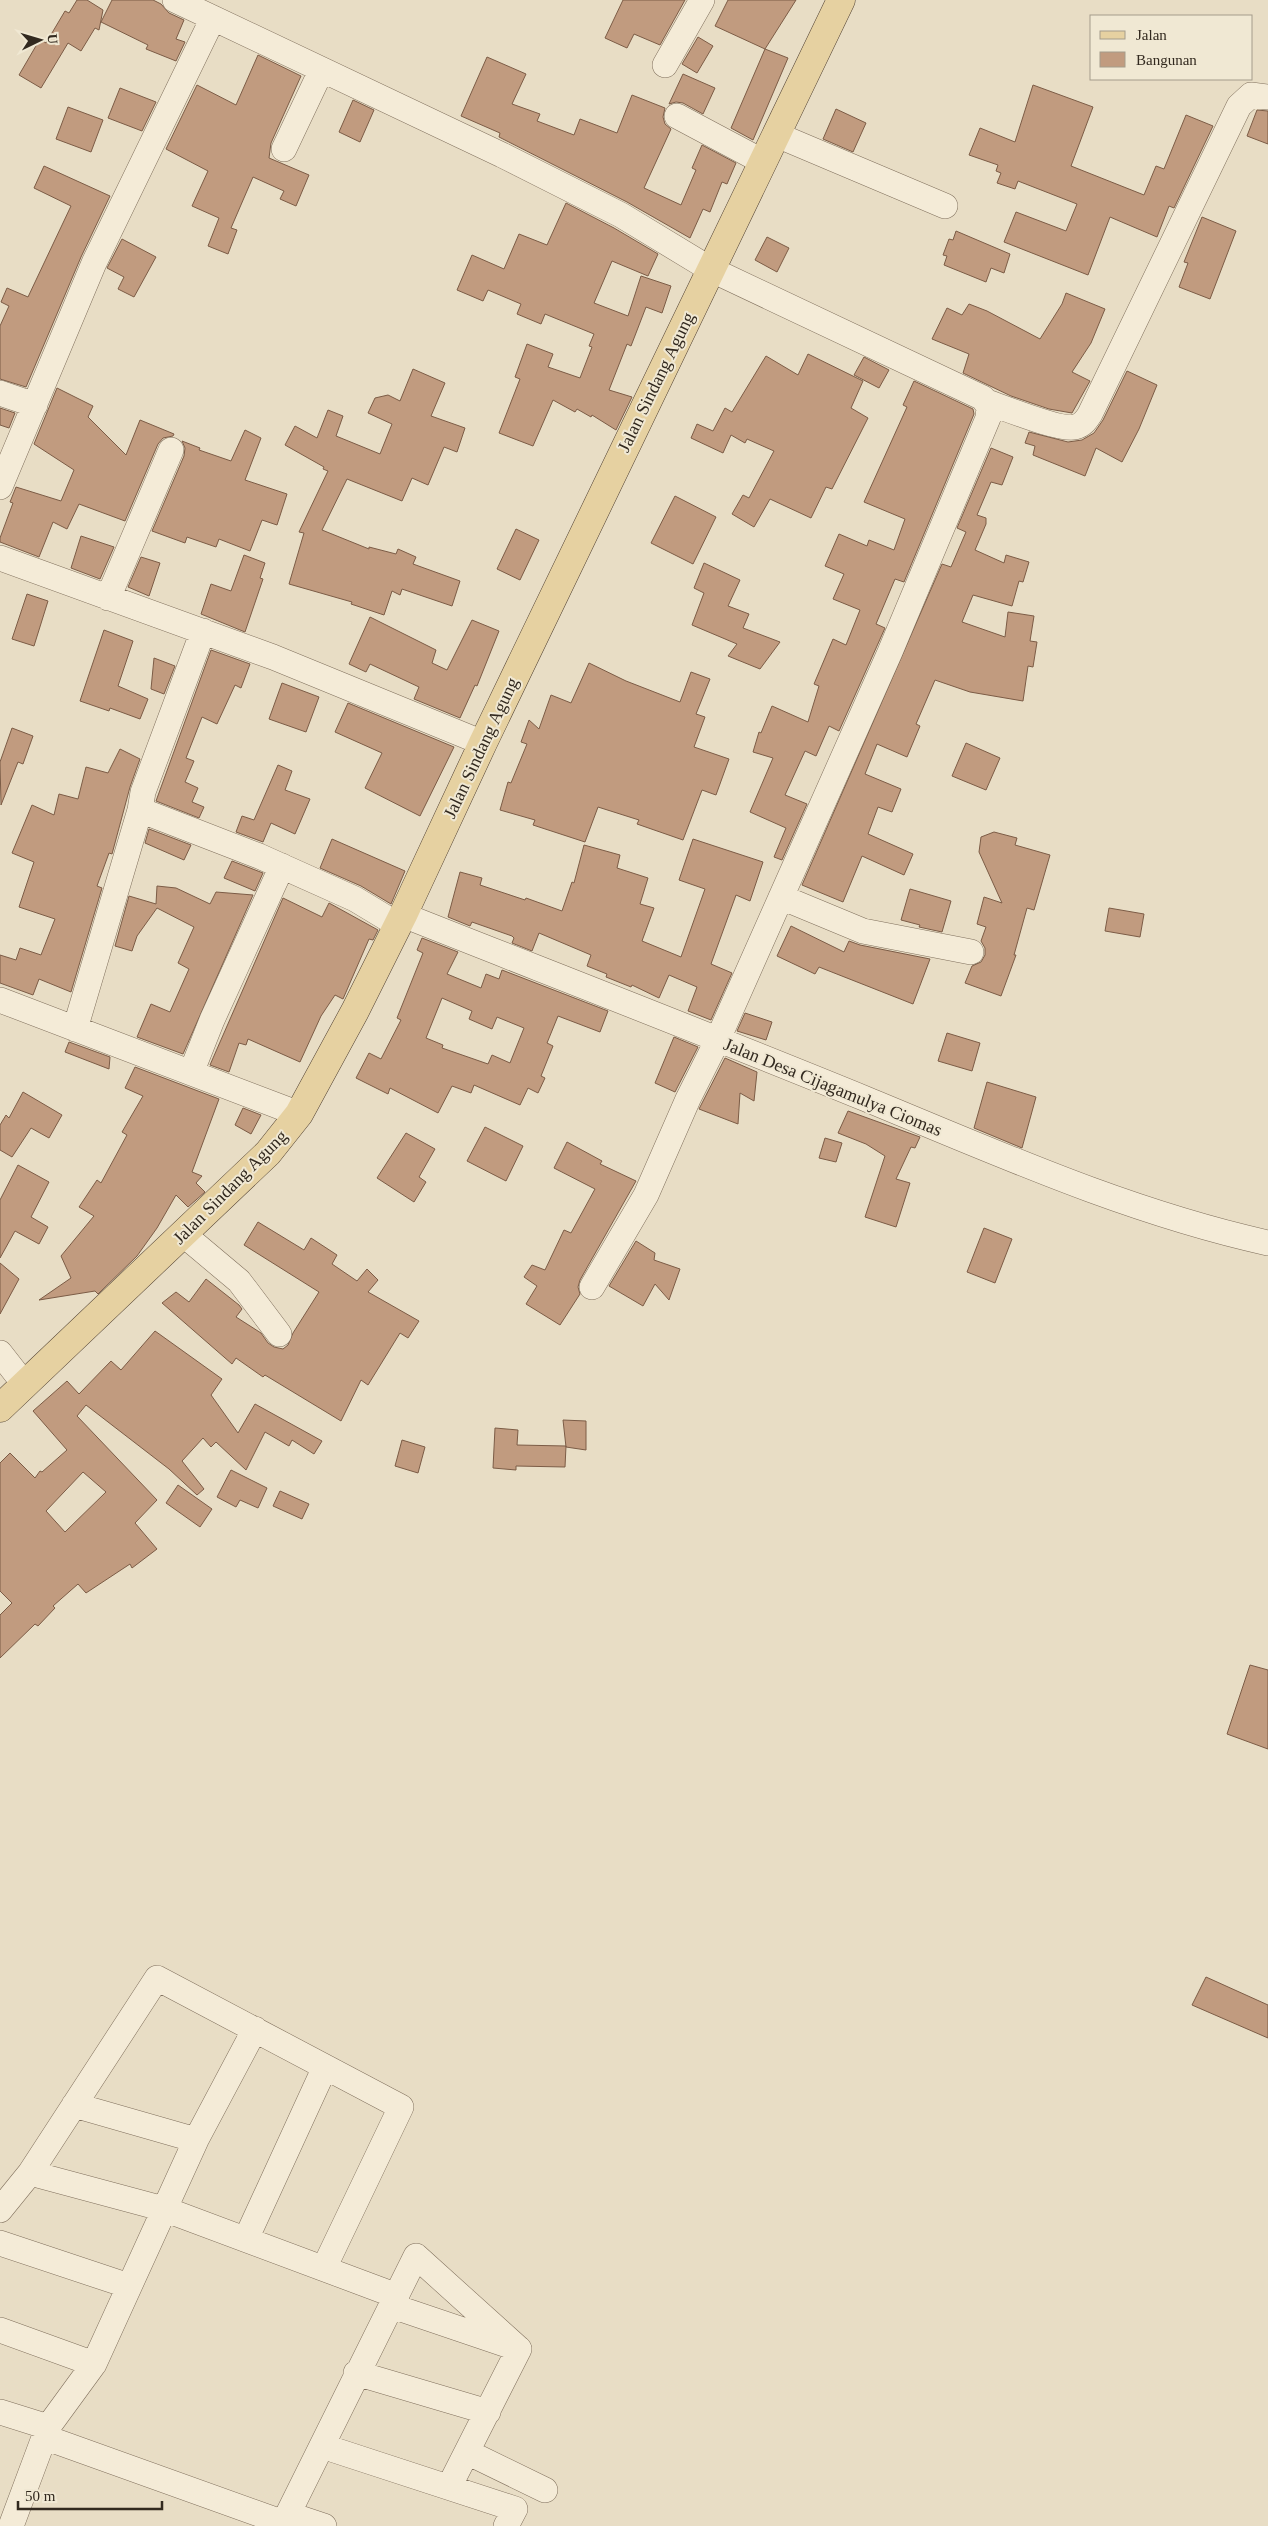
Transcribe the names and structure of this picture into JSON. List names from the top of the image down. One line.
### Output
{"streets":{"main road":["Jalan Sindang Agung"],"street":["Jalan Desa Cijagamulya Ciomas"]},"crossings":[["Jalan Sindang Agung","Jalan Desa Cijagamulya Ciomas"]],"legend":["Jalan","Bangunan"],"scale_bar":"50 m","north":"right"}
